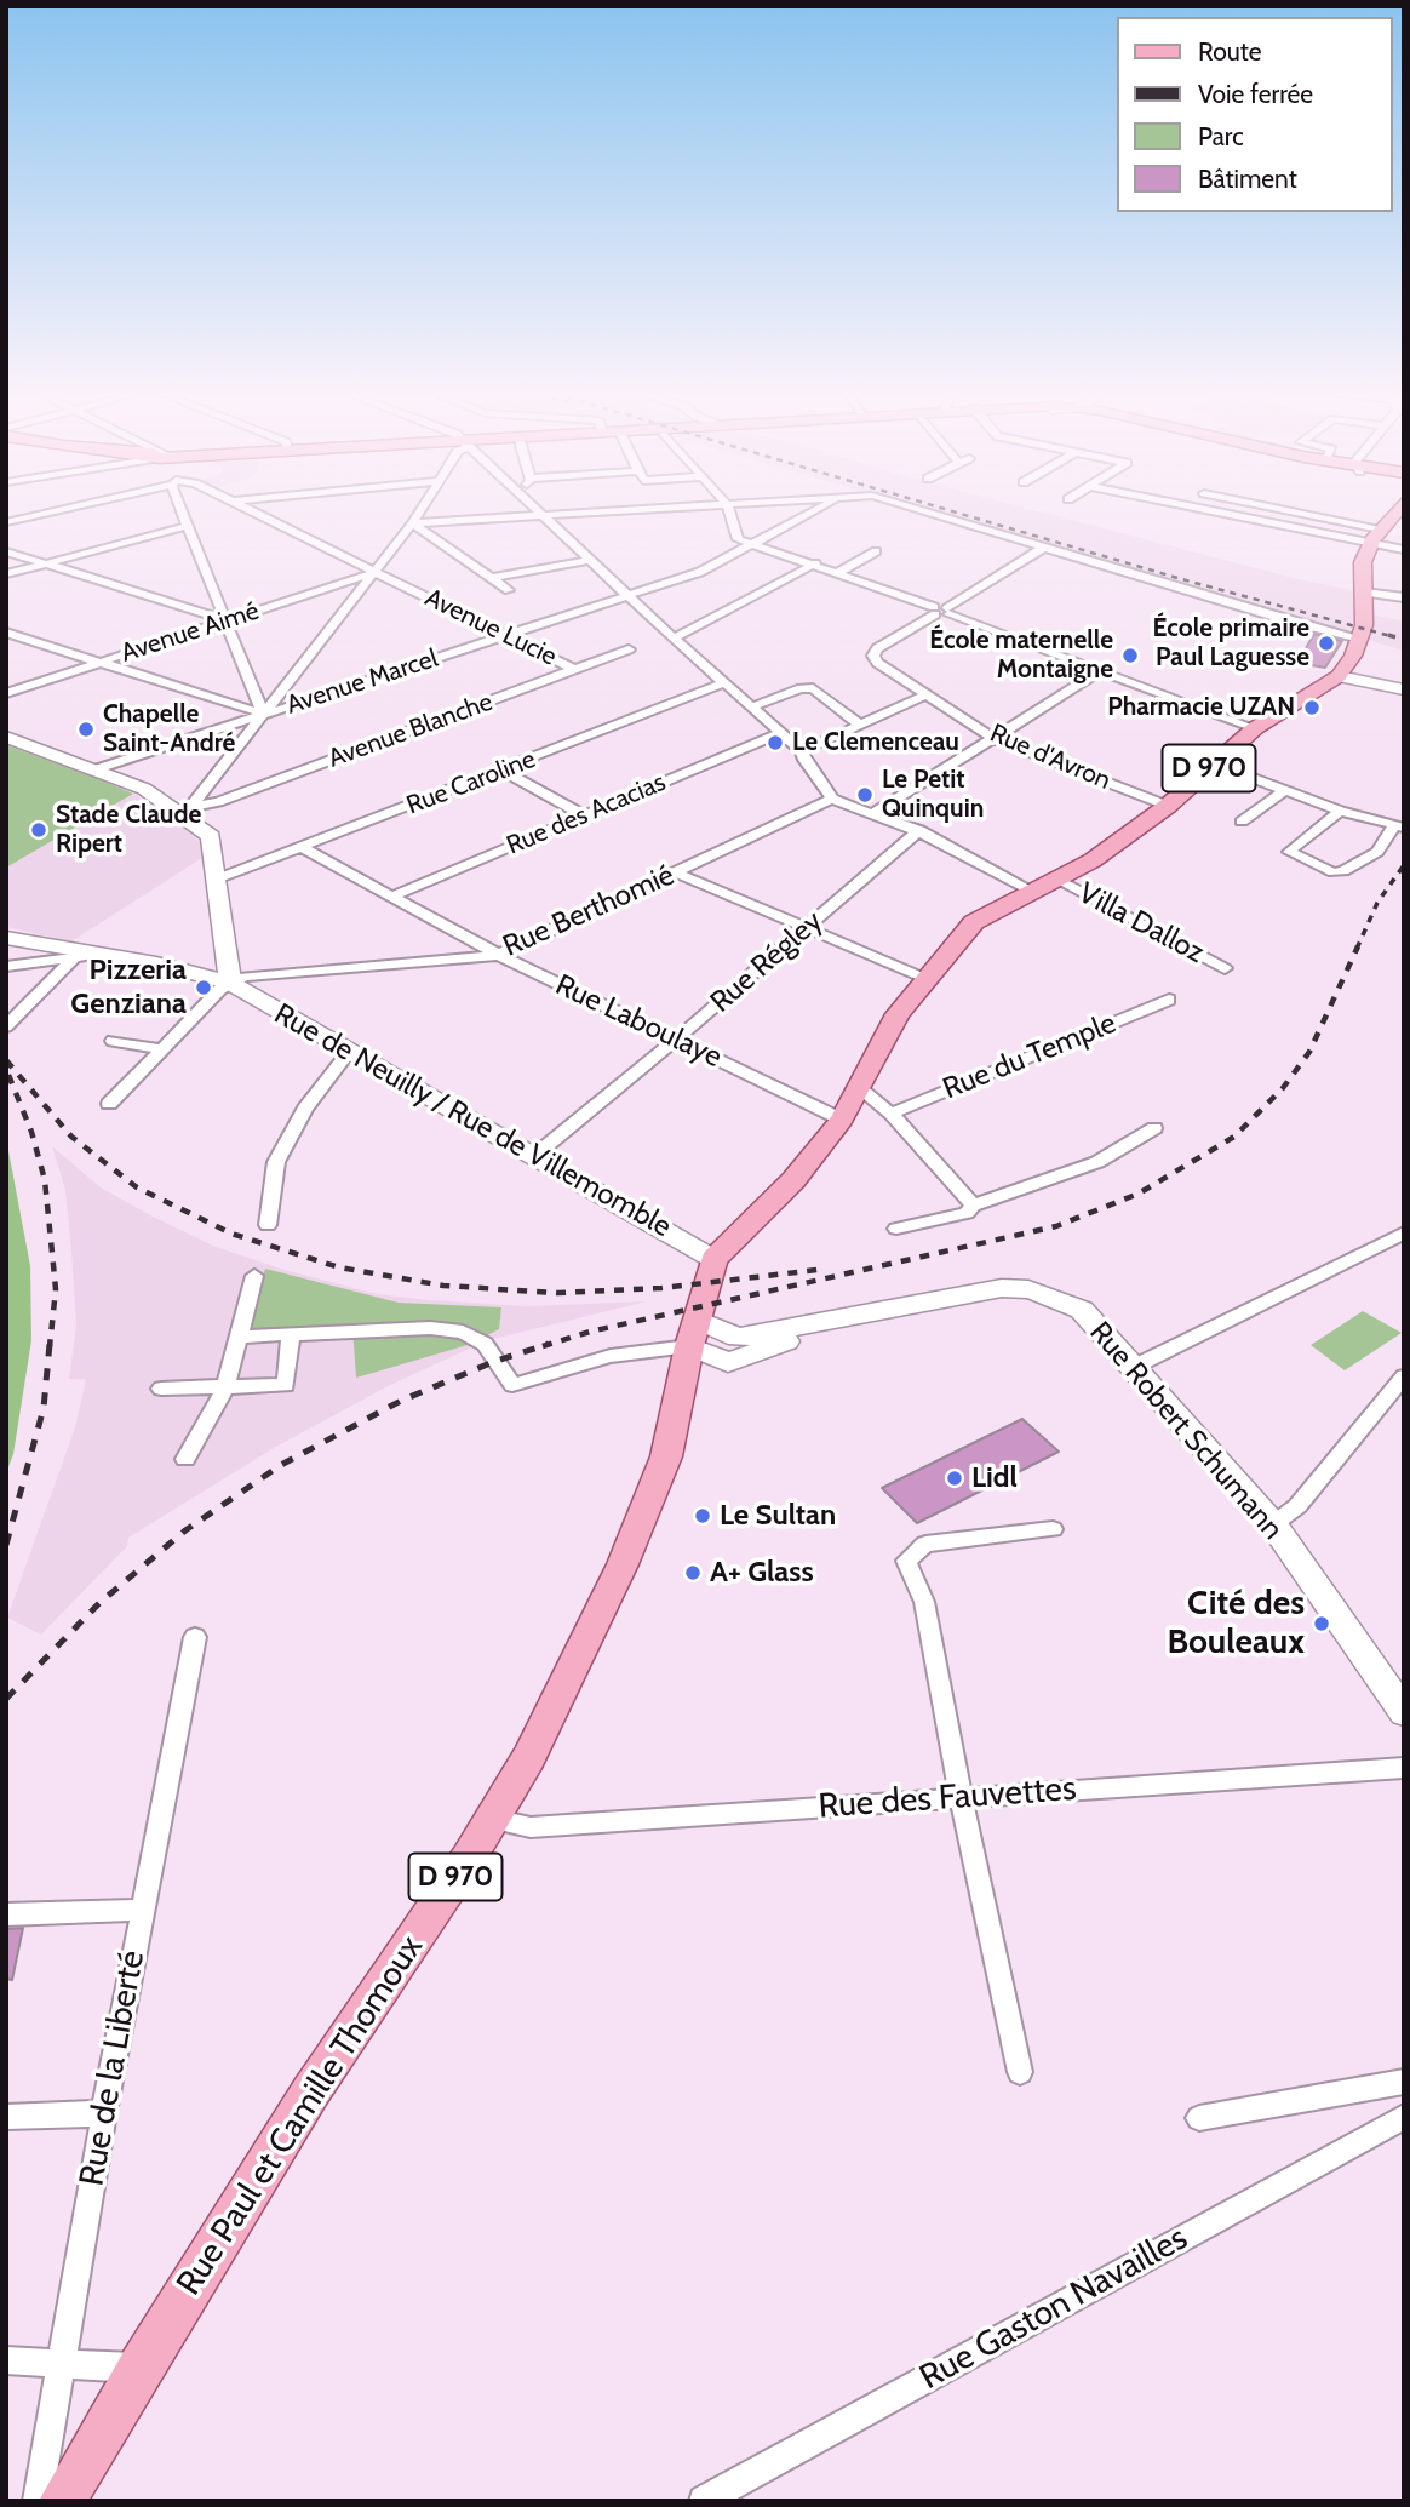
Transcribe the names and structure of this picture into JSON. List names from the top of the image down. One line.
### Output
{"streets":{"main road":["D 970","Rue de Neuilly / Rue de Villemomble","Rue Robert Schumann","Rue Paul et Camille Thomoux"],"street":["Avenue Lucie","Avenue Aimé","Avenue Marcel","Avenue Blanche","Rue d'Avron","Rue Caroline","Rue des Acacias","Rue Berthomié","Villa Dalloz","Rue Régley","Rue Laboulaye","Rue du Temple","Rue des Fauvettes","Rue de la Liberté","Rue Gaston Navailles"]},"crossings":[["Avenue Lucie","Avenue Aimé"],["Avenue Lucie","Avenue Marcel"],["Avenue Lucie","Avenue Blanche"],["Rue d'Avron","D 970"],["D 970","Villa Dalloz"],["D 970","Rue Laboulaye"],["D 970","Rue de Neuilly / Rue de Villemomble"],["D 970","Rue Paul et Camille Thomoux"],["Rue Caroline","Rue Laboulaye"],["Rue des Acacias","Rue Laboulaye"],["Rue Berthomié","Rue Laboulaye"],["Rue Berthomié","Rue de Neuilly / Rue de Villemomble"],["Rue Régley","Rue Laboulaye"],["Rue Régley","Rue de Neuilly / Rue de Villemomble"],["Rue de Neuilly / Rue de Villemomble","Rue Paul et Camille Thomoux"],["Rue Robert Schumann","Rue Paul et Camille Thomoux"],["Rue des Fauvettes","Rue Paul et Camille Thomoux"]],"places":["École primaire Paul Laguesse","École maternelle Montaigne","Pharmacie UZAN","Chapelle Saint-André","Le Clemenceau","Le Petit Quinquin","Stade Claude Ripert","Pizzeria Genziana","Lidl","Le Sultan","A+ Glass","Cité des Bouleaux"],"legend":["Route","Voie ferrée","Parc","Bâtiment"]}
